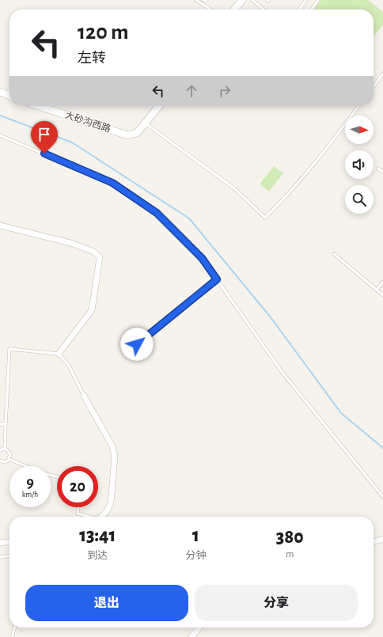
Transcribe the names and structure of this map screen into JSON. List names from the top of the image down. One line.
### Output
{"streets":{"street":["大砂沟西路"]},"north":"right","page":{"turn":["120 m","左转"],"speed":"9 km/h","limit":"20","eta":["13:41","到达","1","分钟","380","m"],"buttons":["退出","分享"]}}
